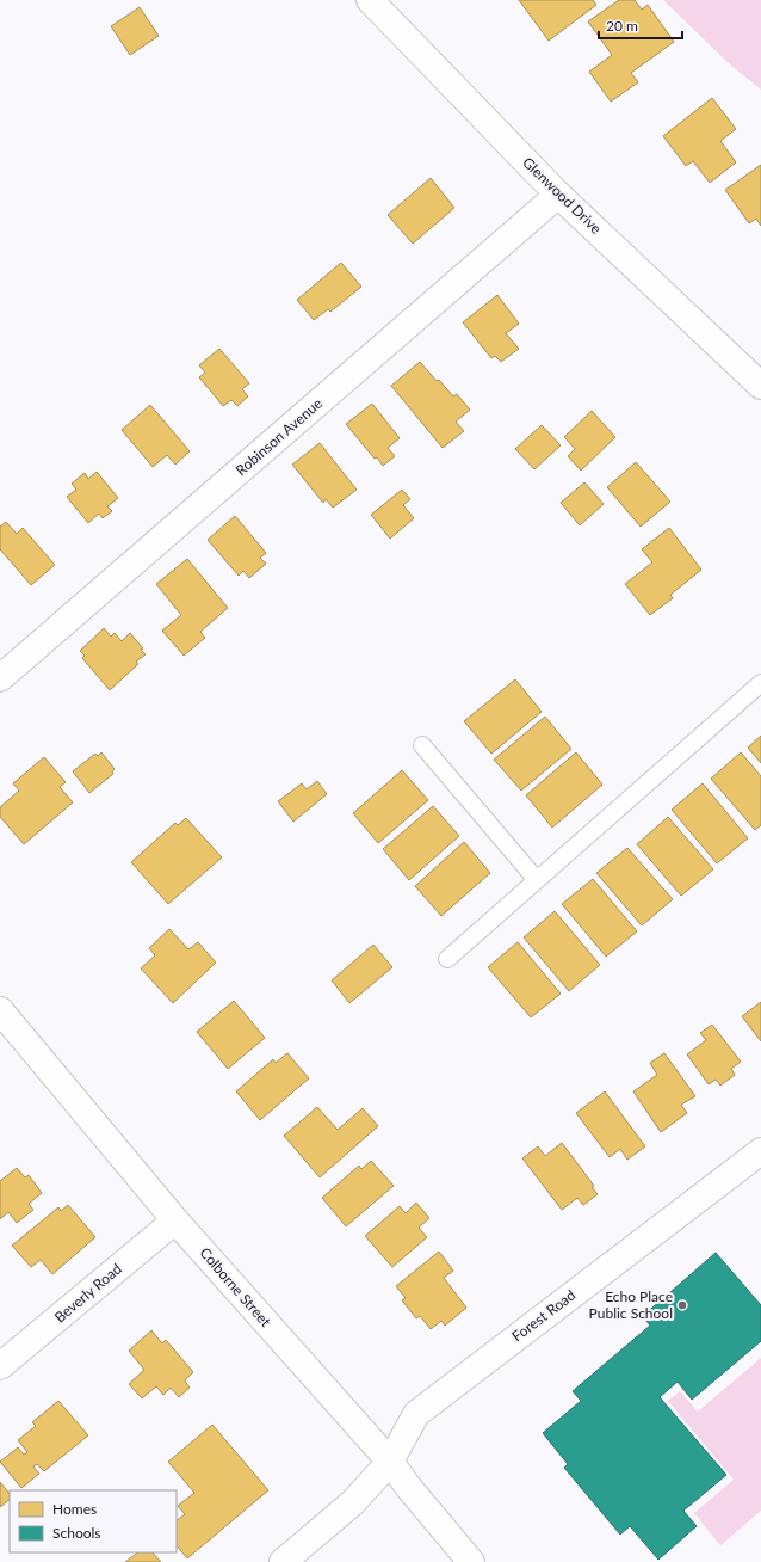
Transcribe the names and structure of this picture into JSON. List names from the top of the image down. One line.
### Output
{"streets":{"street":["Glenwood Drive","Robinson Avenue","Colborne Street","Beverly Road","Forest Road"]},"crossings":[["Glenwood Drive","Robinson Avenue"],["Colborne Street","Beverly Road"],["Colborne Street","Forest Road"]],"places":["Echo Place Public School"],"legend":["Homes","Schools"],"scale_bar":"20 m"}
